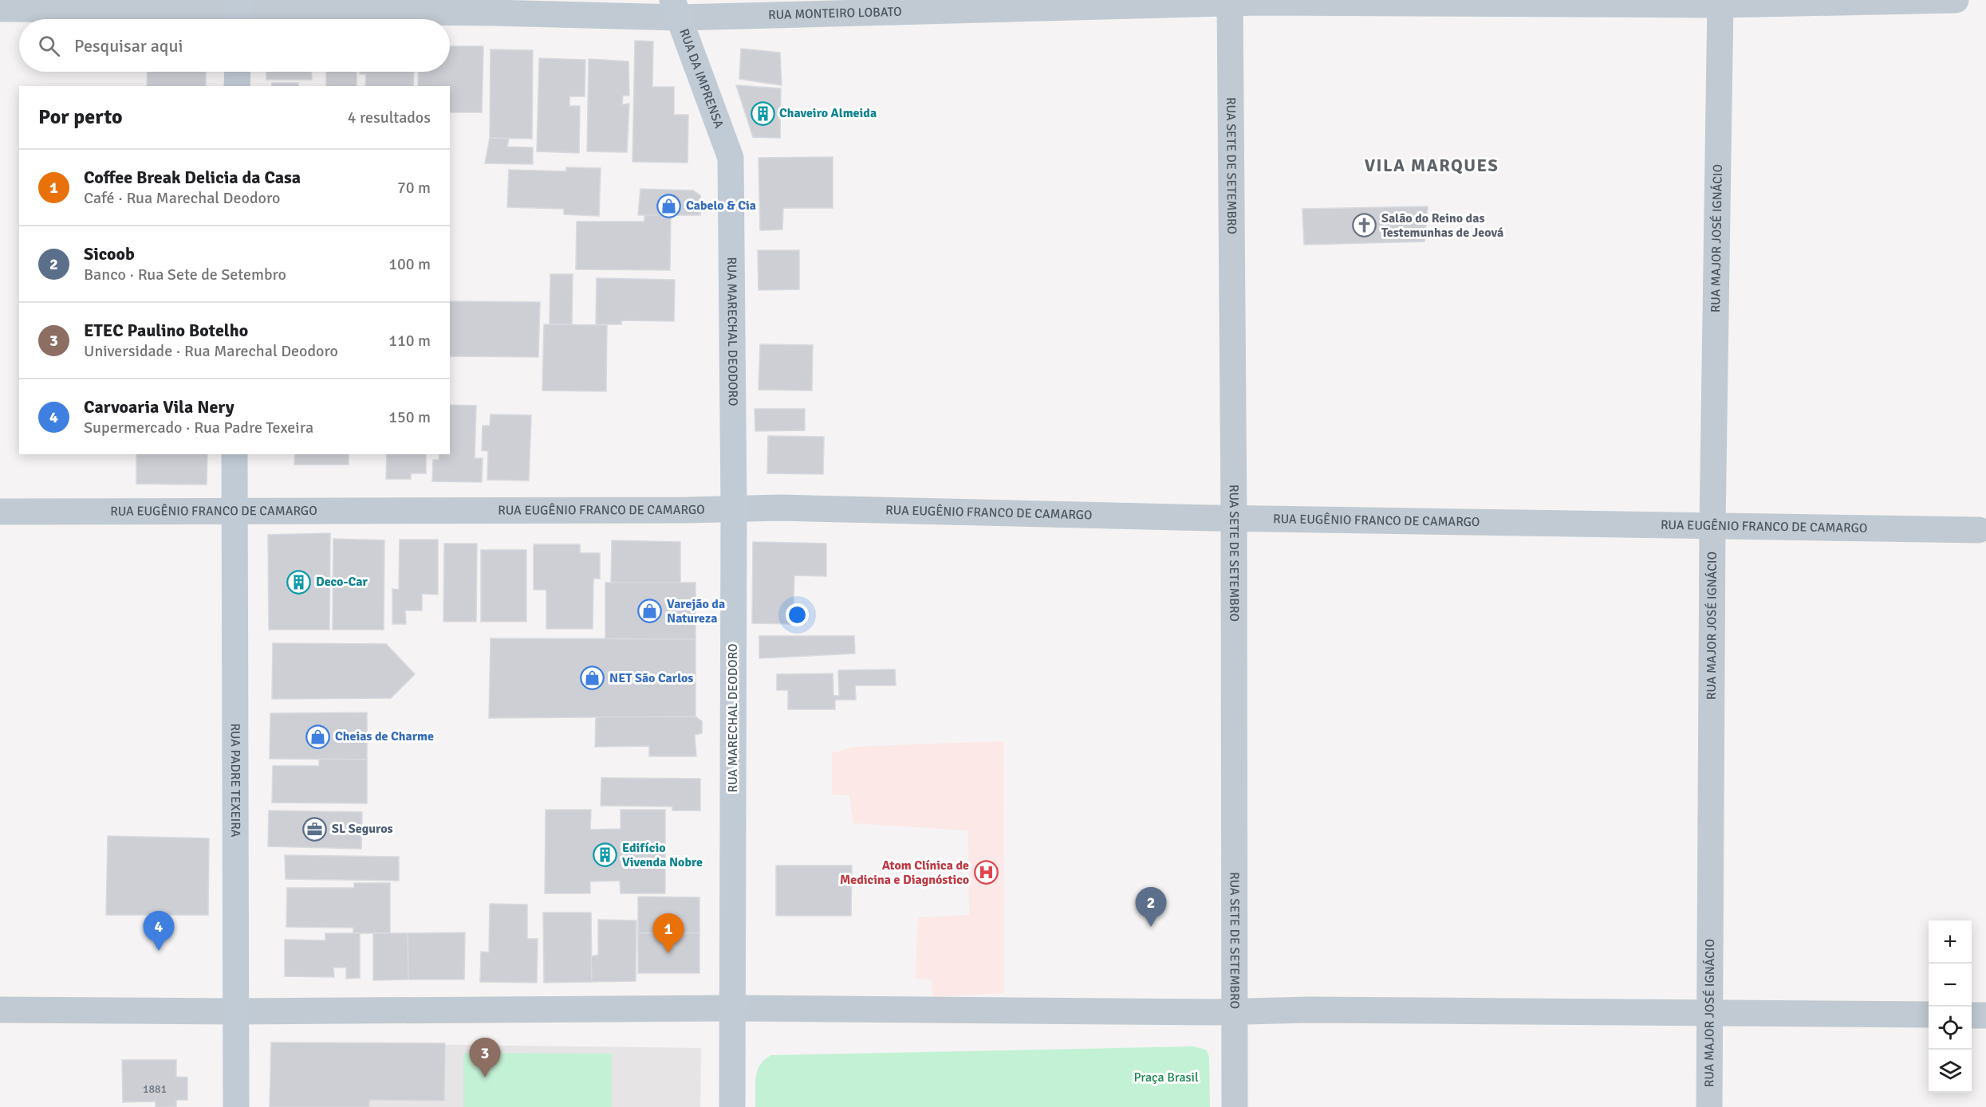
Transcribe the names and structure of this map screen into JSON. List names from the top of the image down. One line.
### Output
{"streets":{"main road":["RUA DA IMPRENSA","RUA MARECHAL DEODORO","RUA PADRE TEXEIRA"],"street":["RUA MONTEIRO LOBATO","RUA SETE DE SETEMBRO","RUA MAJOR JOSÉ IGNÁCIO","RUA EUGÊNIO FRANCO DE CAMARGO"]},"crossings":[["RUA MONTEIRO LOBATO","RUA DA IMPRENSA"],["RUA MONTEIRO LOBATO","RUA SETE DE SETEMBRO"],["RUA MONTEIRO LOBATO","RUA MAJOR JOSÉ IGNÁCIO"],["RUA DA IMPRENSA","RUA MARECHAL DEODORO"],["RUA SETE DE SETEMBRO","RUA EUGÊNIO FRANCO DE CAMARGO"],["RUA MAJOR JOSÉ IGNÁCIO","RUA EUGÊNIO FRANCO DE CAMARGO"],["RUA MARECHAL DEODORO","RUA EUGÊNIO FRANCO DE CAMARGO"],["RUA EUGÊNIO FRANCO DE CAMARGO","RUA PADRE TEXEIRA"]],"districts":["VILA MARQUES"],"parks":["Praça Brasil"],"places":{"building":["Chaveiro Almeida","Deco-Car","Edifício Vivenda Nobre"],"shop":["Cabelo & Cia","Varejão da Natureza","NET São Carlos","Cheias de Charme"],"church":["Salão do Reino das Testemunhas de Jeová"],"office":["SL Seguros"],"hospital":["Atom Clínica de Medicina e Diagnóstico"]},"house_numbers":["1881"],"page":{"search":"Pesquisar aqui","heading":["Por perto","4 resultados"],"list":[{"mark":"1","name":"Coffee Break Delicia da Casa","note":"Café · Rua Marechal Deodoro","value":"70 m"},{"mark":"2","name":"Sicoob","note":"Banco · Rua Sete de Setembro","value":"100 m"},{"mark":"3","name":"ETEC Paulino Botelho","note":"Universidade · Rua Marechal Deodoro","value":"110 m"},{"mark":"4","name":"Carvoaria Vila Nery","note":"Supermercado · Rua Padre Texeira","value":"150 m"}],"pins":["2","4","1","3"],"map_buttons":["+","−"]}}
